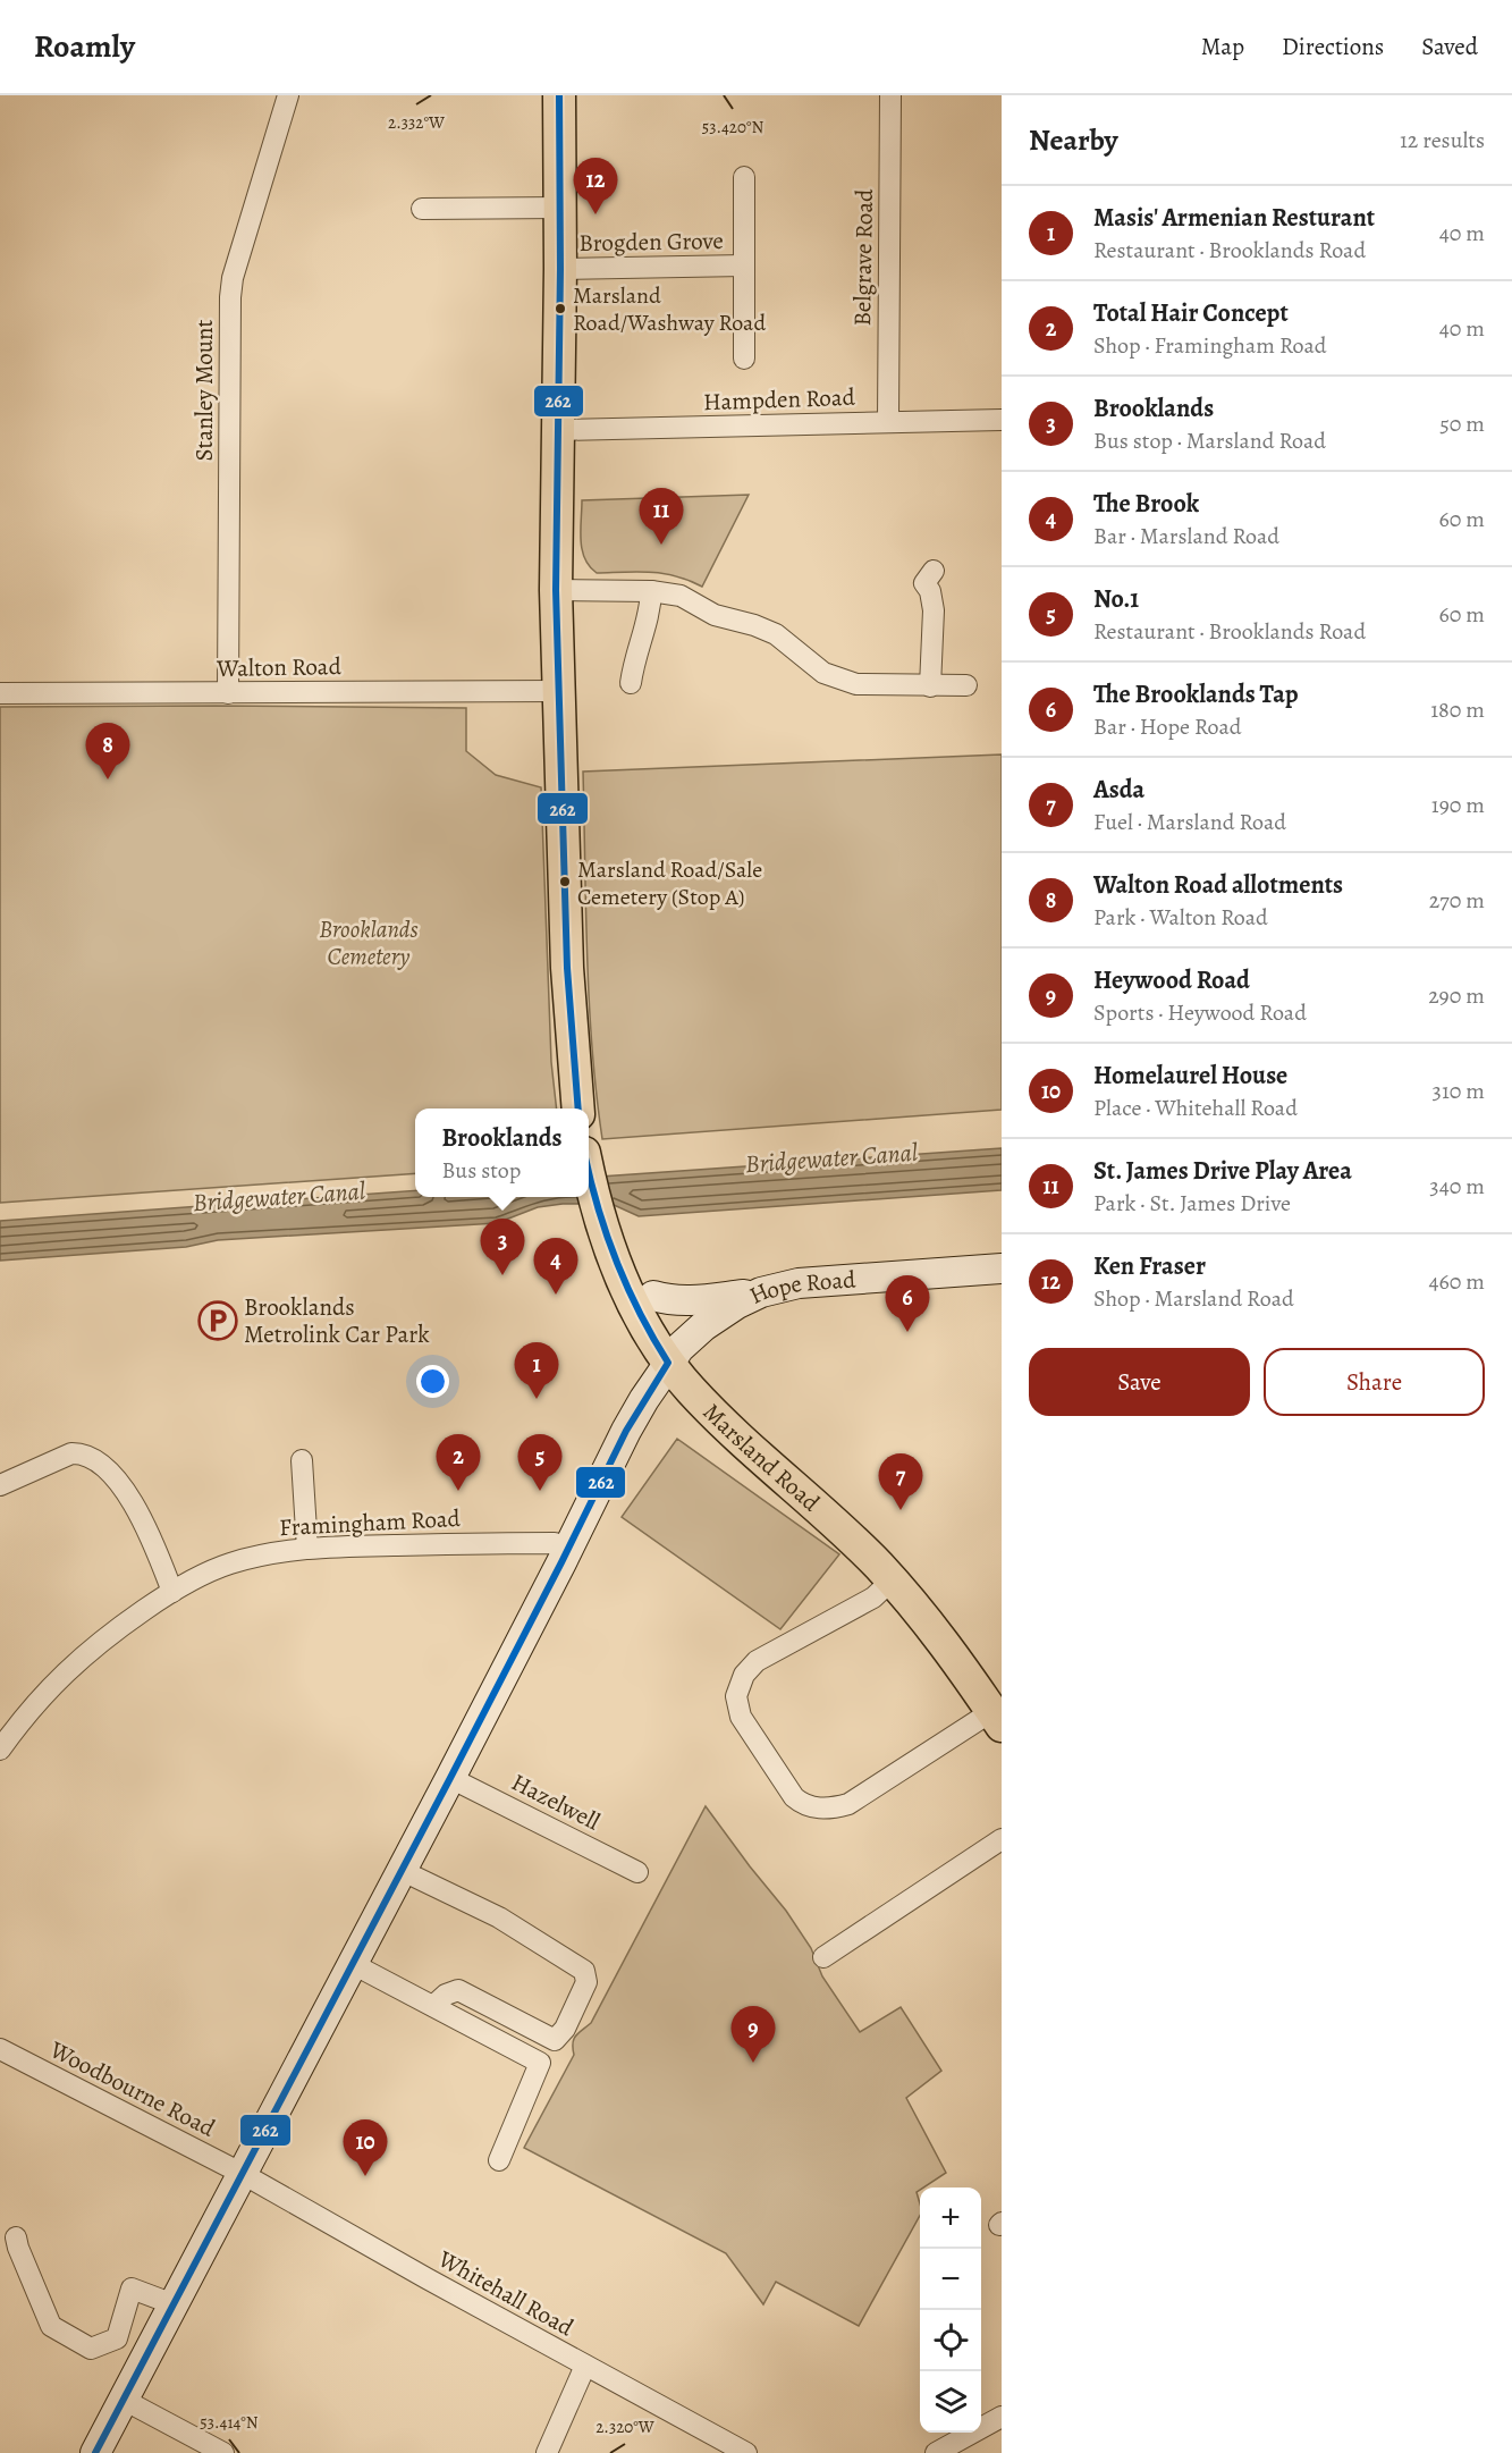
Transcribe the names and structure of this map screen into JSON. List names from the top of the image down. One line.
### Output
{"streets":{"main road":["Marsland Road"],"street":["Brogden Grove","Belgrave Road","Stanley Mount","Hampden Road","Walton Road","Hope Road","Framingham Road","Hazelwell","Woodbourne Road","Whitehall Road"]},"crossings":[["Belgrave Road","Hampden Road"],["Stanley Mount","Walton Road"],["Hope Road","Marsland Road"],["Hope Road","Framingham Road"],["Hope Road","Hazelwell"],["Hope Road","Woodbourne Road"],["Hope Road","Whitehall Road"],["Woodbourne Road","Whitehall Road"]],"water":["Bridgewater Canal"],"parks":["Brooklands Cemetery"],"places":{"other":["Marsland Road/Washway Road","Marsland Road/Sale Cemetery (Stop A)"],"parking":["Brooklands Metrolink Car Park"]},"lines":["transit line 262"],"page":{"header":"Roamly","nav":["Map","Directions","Saved"],"heading":["Nearby","12 results"],"pins":["12","11","8","3","4","6","1","2","5","7","9","10"],"list":[{"mark":"1","name":"Masis' Armenian Resturant","note":"Restaurant · Brooklands Road","value":"40 m"},{"mark":"2","name":"Total Hair Concept","note":"Shop · Framingham Road","value":"40 m"},{"mark":"3","name":"Brooklands","note":"Bus stop · Marsland Road","value":"50 m"},{"mark":"4","name":"The Brook","note":"Bar · Marsland Road","value":"60 m"},{"mark":"5","name":"No.1","note":"Restaurant · Brooklands Road","value":"60 m"},{"mark":"6","name":"The Brooklands Tap","note":"Bar · Hope Road","value":"180 m"},{"mark":"7","name":"Asda","note":"Fuel · Marsland Road","value":"190 m"},{"mark":"8","name":"Walton Road allotments","note":"Park · Walton Road","value":"270 m"},{"mark":"9","name":"Heywood Road","note":"Sports · Heywood Road","value":"290 m"},{"mark":"10","name":"Homelaurel House","note":"Place · Whitehall Road","value":"310 m"},{"mark":"11","name":"St. James Drive Play Area","note":"Park · St. James Drive","value":"340 m"},{"mark":"12","name":"Ken Fraser","note":"Shop · Marsland Road","value":"460 m"}],"popup":["Brooklands","Bus stop"],"buttons":["Save","Share"],"map_buttons":["+","−"]},"coordinates":["2.332°W","53.420°N","53.414°N","2.320°W"]}
